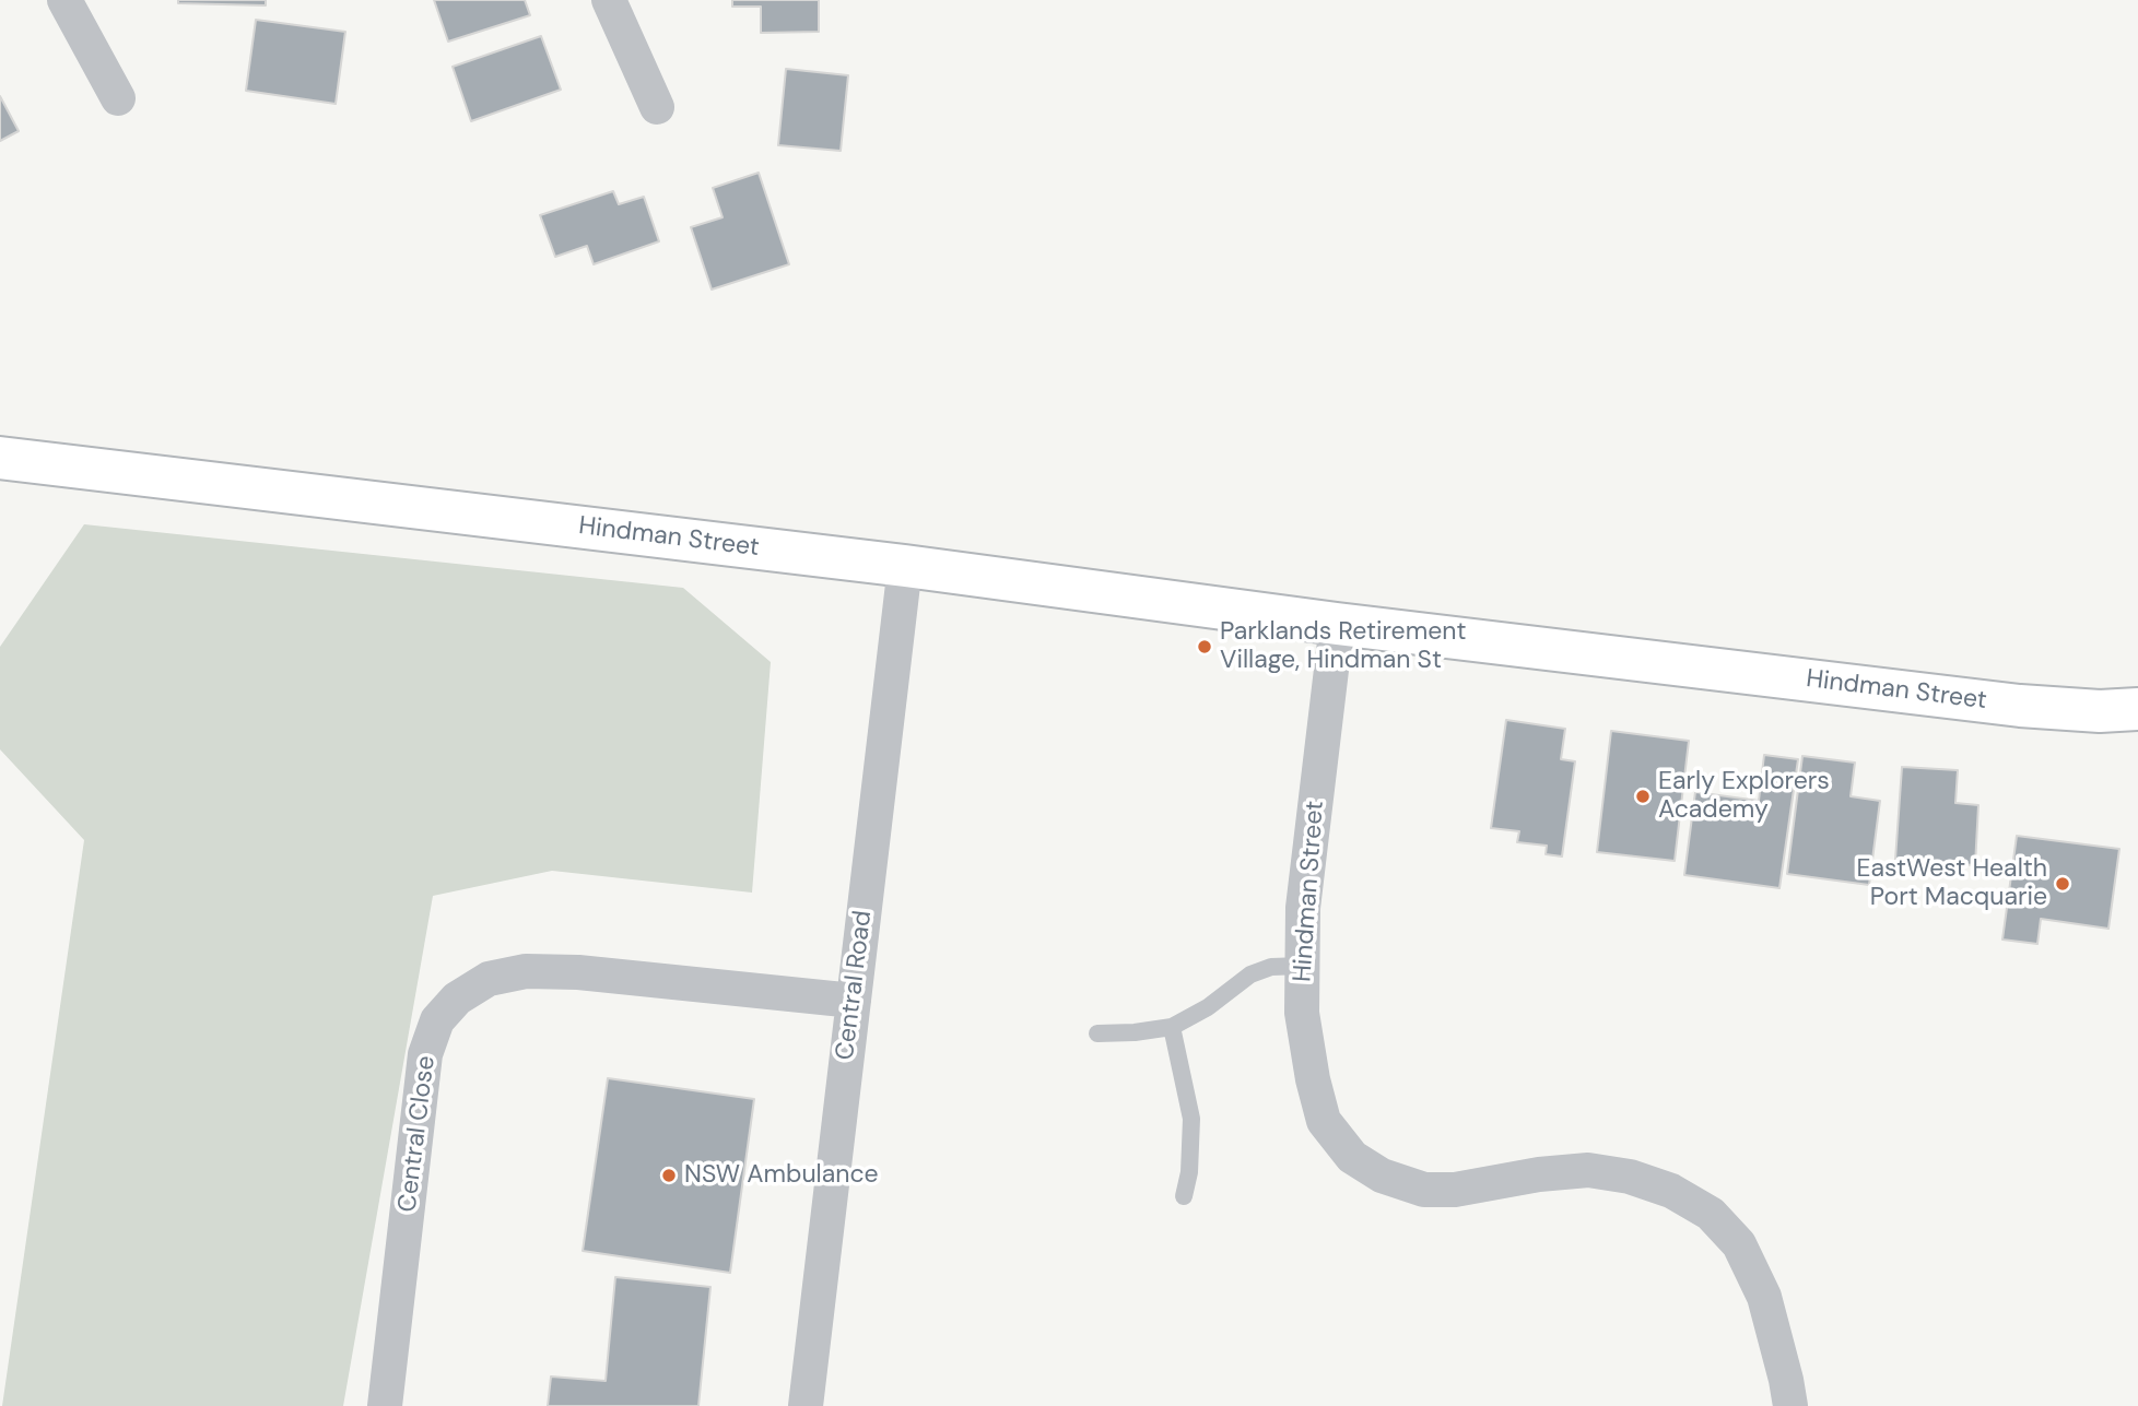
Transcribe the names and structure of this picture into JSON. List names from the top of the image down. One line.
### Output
{"streets":{"street":["Hindman Street","Central Road","Central Close"]},"crossings":[["Hindman Street","Central Road"],["Central Road","Central Close"]],"places":["Parklands Retirement Village, Hindman St","Early Explorers Academy","EastWest Health Port Macquarie","NSW Ambulance"]}
